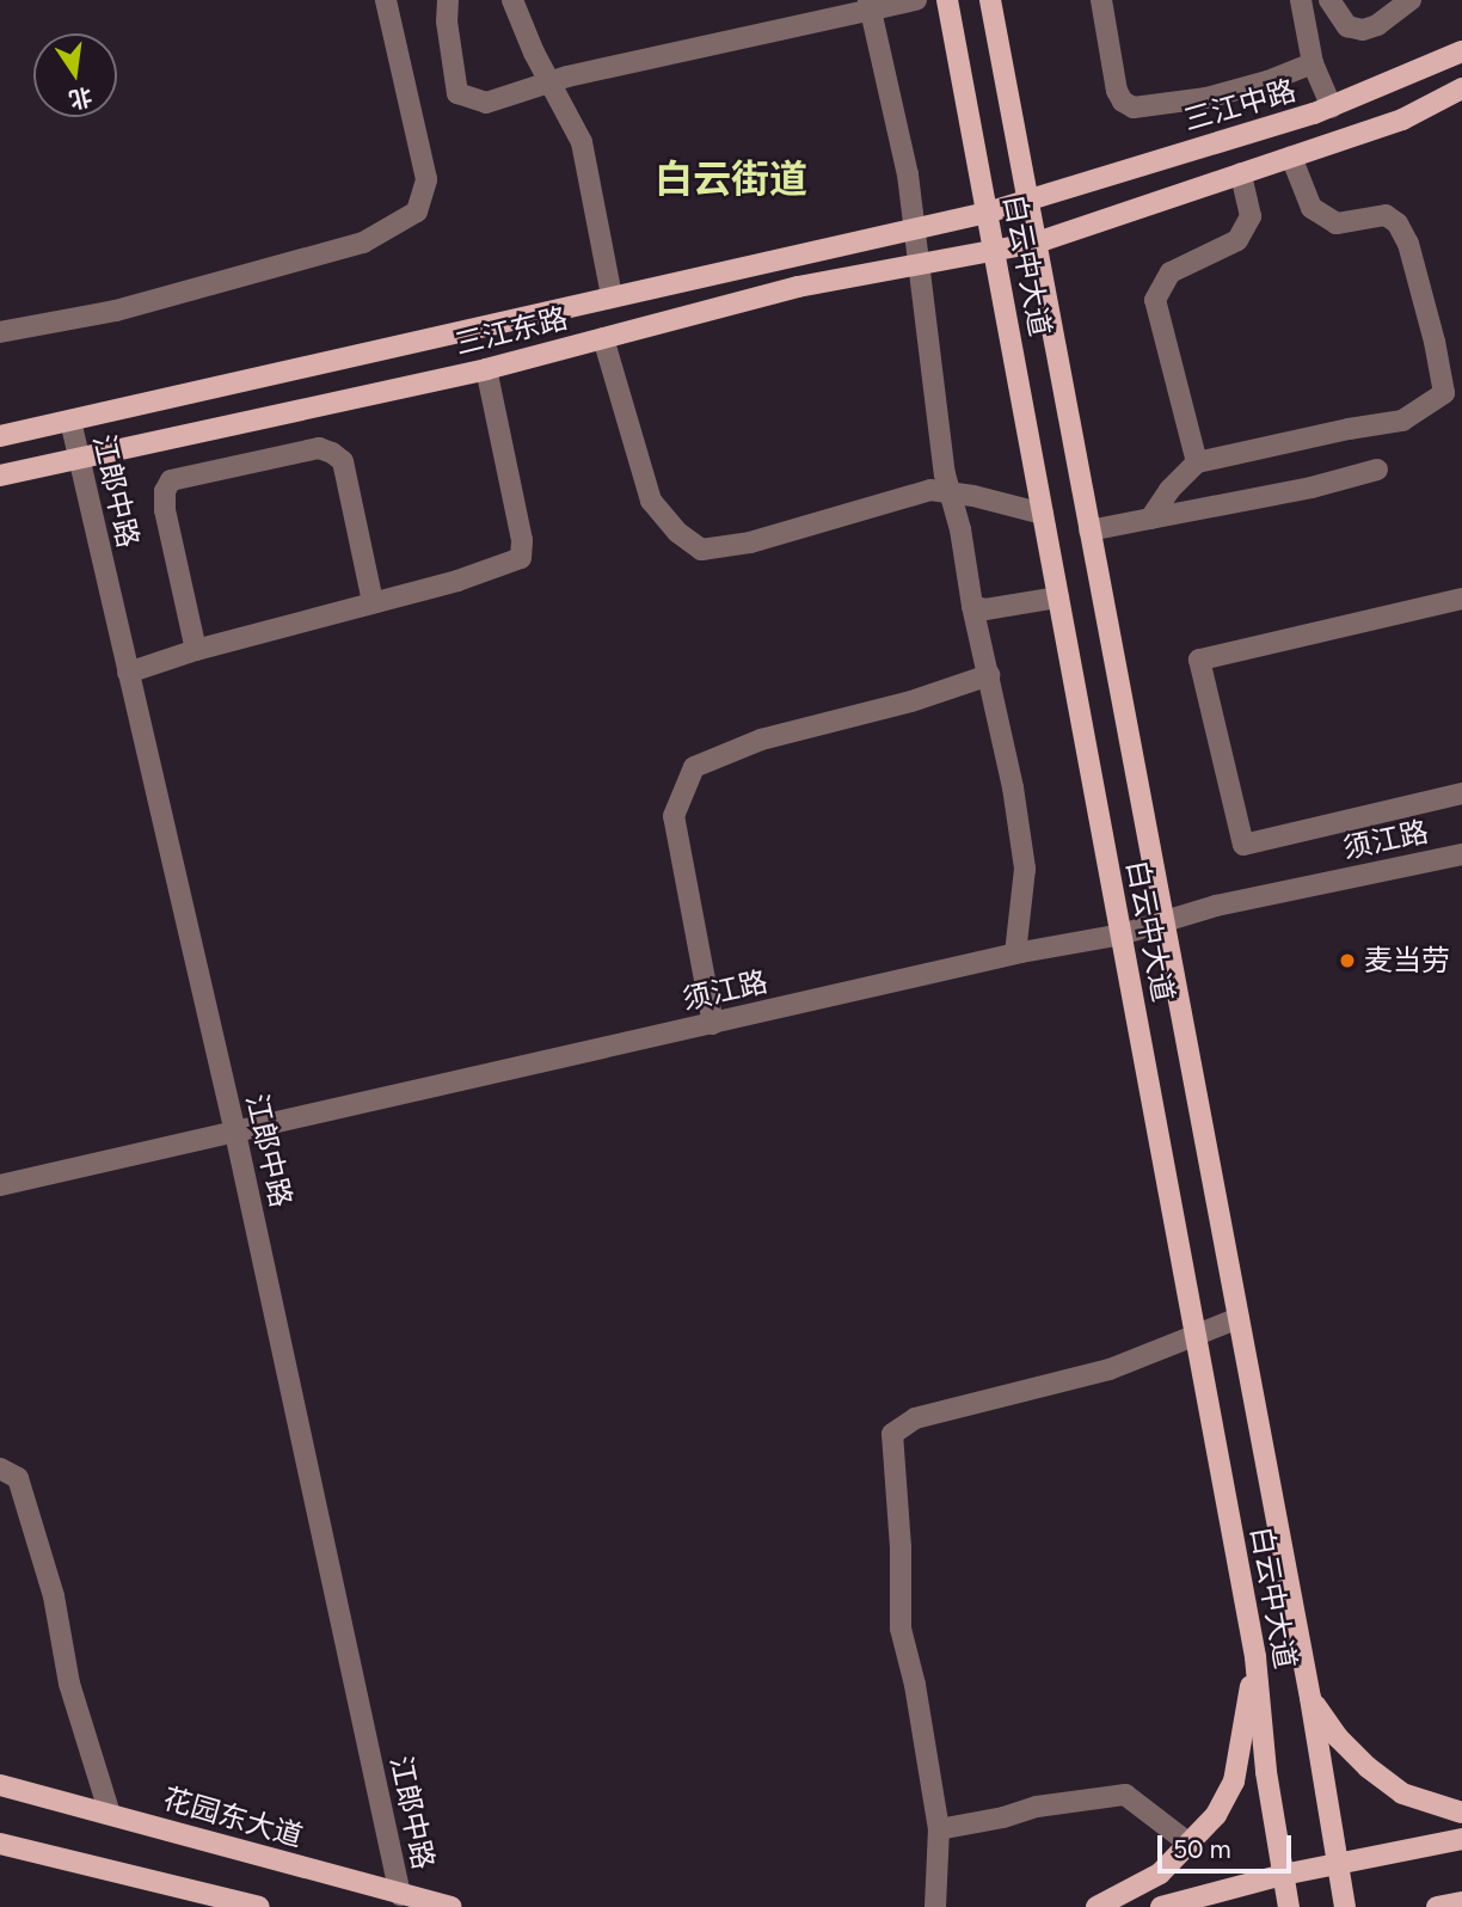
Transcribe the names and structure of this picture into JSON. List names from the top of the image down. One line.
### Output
{"streets":{"main road":["三江中路","白云中大道","三江东路","花园东大道"],"street":["江郎中路","须江路"]},"crossings":[["三江中路","白云中大道"],["三江中路","三江东路"],["白云中大道","三江东路"],["白云中大道","须江路"],["三江东路","江郎中路"],["江郎中路","须江路"],["江郎中路","花园东大道"]],"districts":["白云街道"],"places":["麦当劳"],"scale_bar":"50 m","north":"bottom"}
